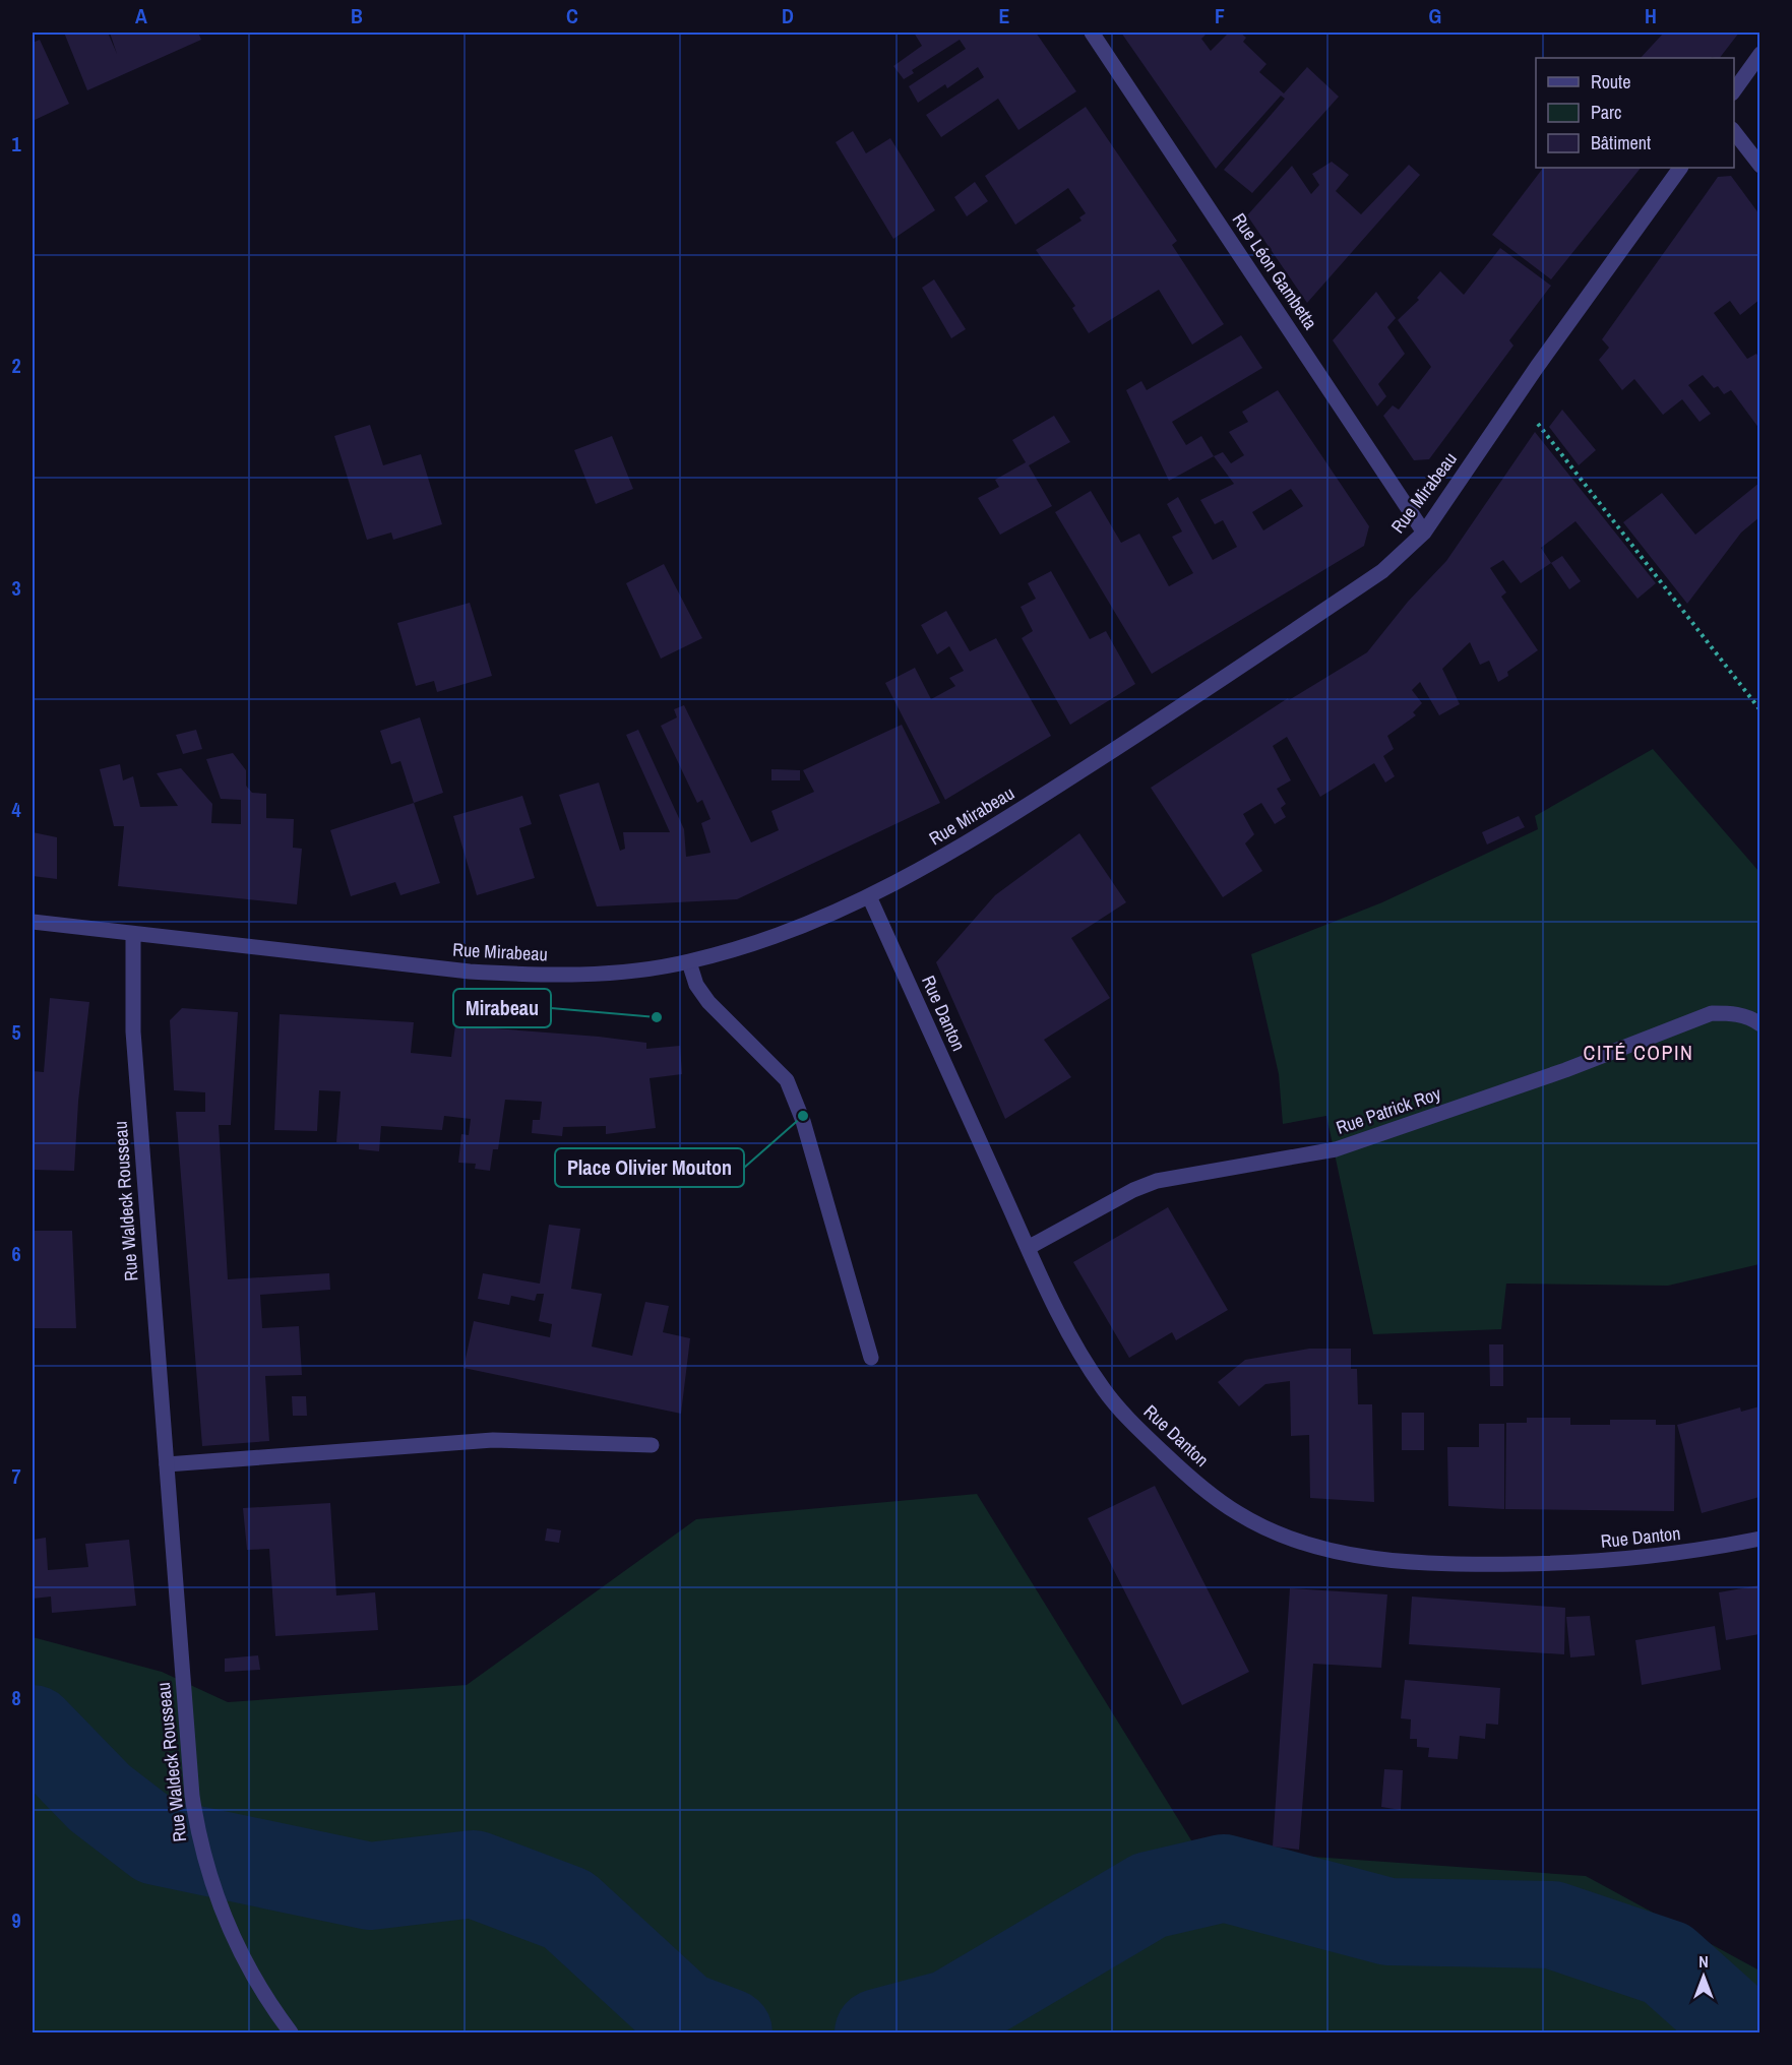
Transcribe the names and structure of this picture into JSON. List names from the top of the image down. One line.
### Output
{"streets":{"street":["Rue Léon Gambetta","Rue Mirabeau","Rue Danton","Rue Patrick Roy","Rue Waldeck Rousseau"]},"crossings":[["Rue Léon Gambetta","Rue Mirabeau"],["Rue Mirabeau","Rue Danton"],["Rue Mirabeau","Rue Waldeck Rousseau"],["Rue Danton","Rue Patrick Roy"]],"districts":["CITÉ COPIN"],"places":["Mirabeau","Place Olivier Mouton"],"legend":["Route","Parc","Bâtiment"],"north":"top","grid":{"columns":["A","B","C","D","E","F","G","H"],"rows":["1","2","3","4","5","6","7","8","9"]}}
